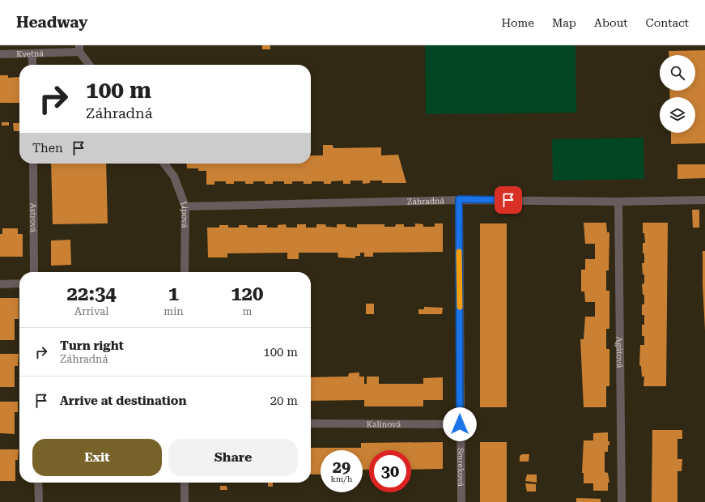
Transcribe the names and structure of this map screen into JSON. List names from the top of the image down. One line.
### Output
{"streets":{"street":["Kvetná","Záhradná","Lipová","Astrová","Agátová","Kalinová","Smreková"]},"crossings":[["Záhradná","Lipová"],["Záhradná","Agátová"],["Záhradná","Smreková"],["Kalinová","Smreková"]],"page":{"header":"Headway","nav":["Home","Map","About","Contact"],"turn":["100 m","Záhradná"],"then":"Then","eta":["22:34","Arrival","1","min","120","m"],"list":[{"name":"Turn right","note":"Záhradná","value":"100 m"},{"name":"Arrive at destination","value":"20 m"}],"buttons":["Exit","Share"],"speed":"29 km/h","limit":"30"}}
